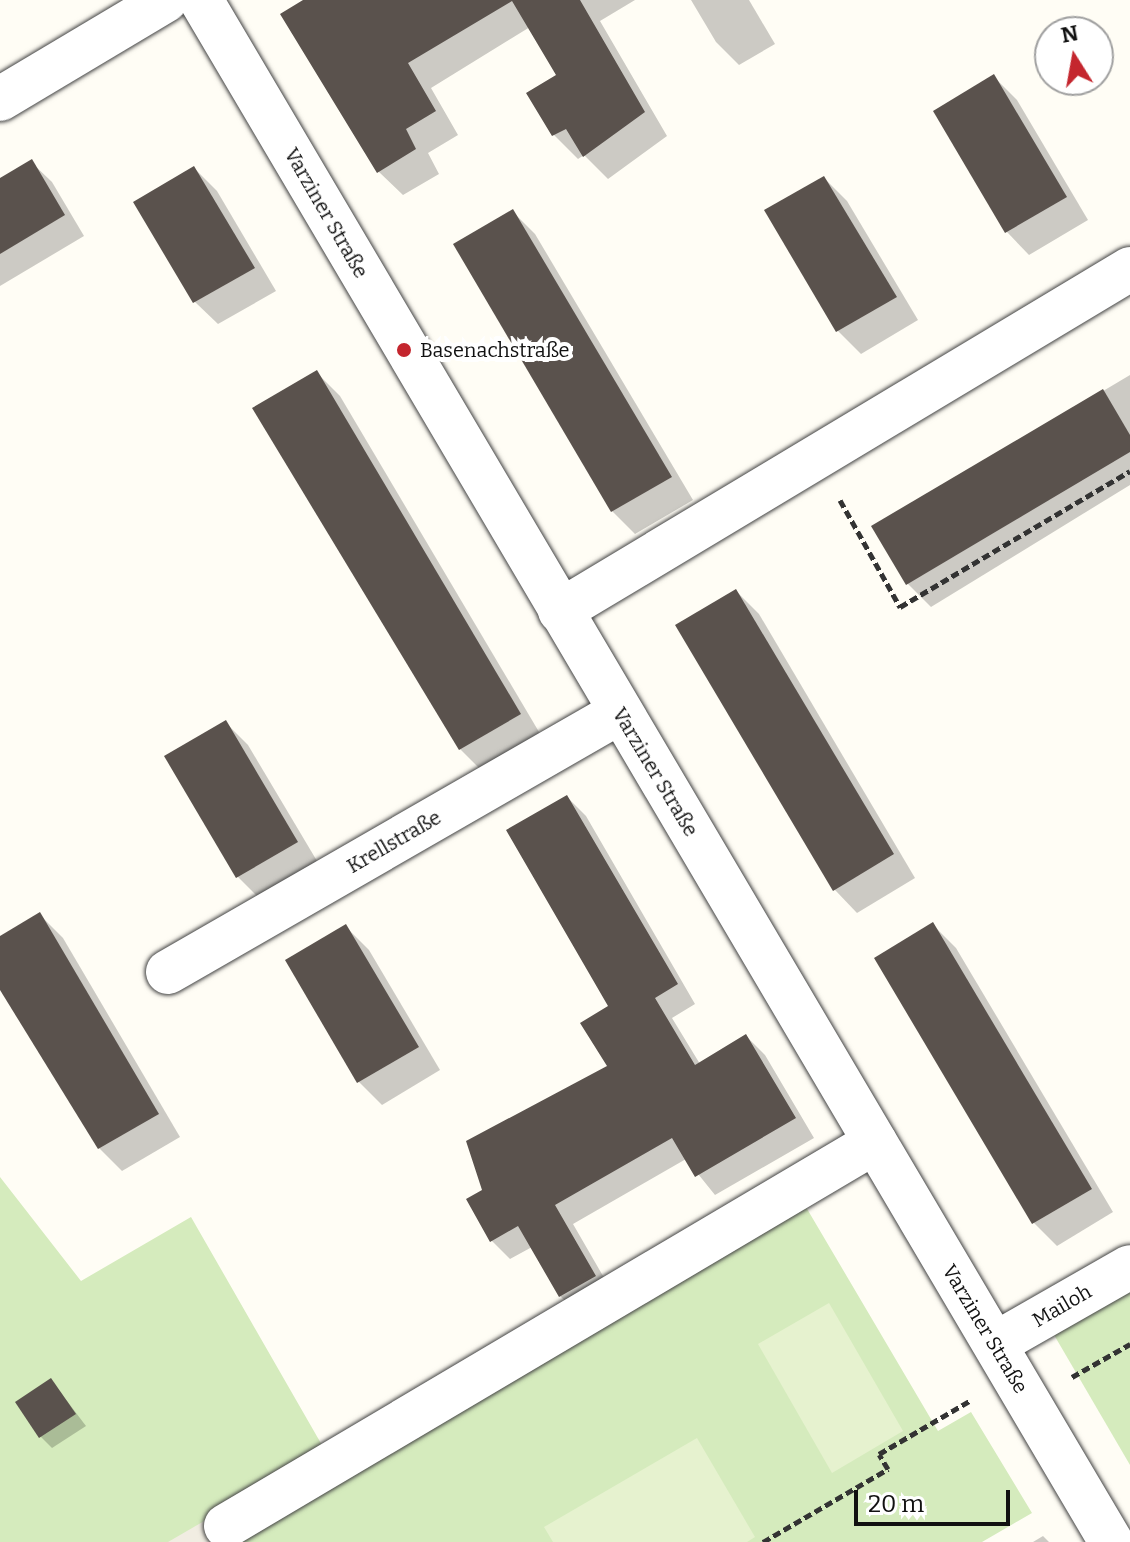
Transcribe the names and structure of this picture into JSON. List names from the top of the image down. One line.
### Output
{"streets":{"street":["Varziner Straße","Krellstraße","Mailoh"]},"crossings":[["Varziner Straße","Krellstraße"],["Varziner Straße","Mailoh"]],"places":["Basenachstraße"],"scale_bar":"20 m","north":"top"}
